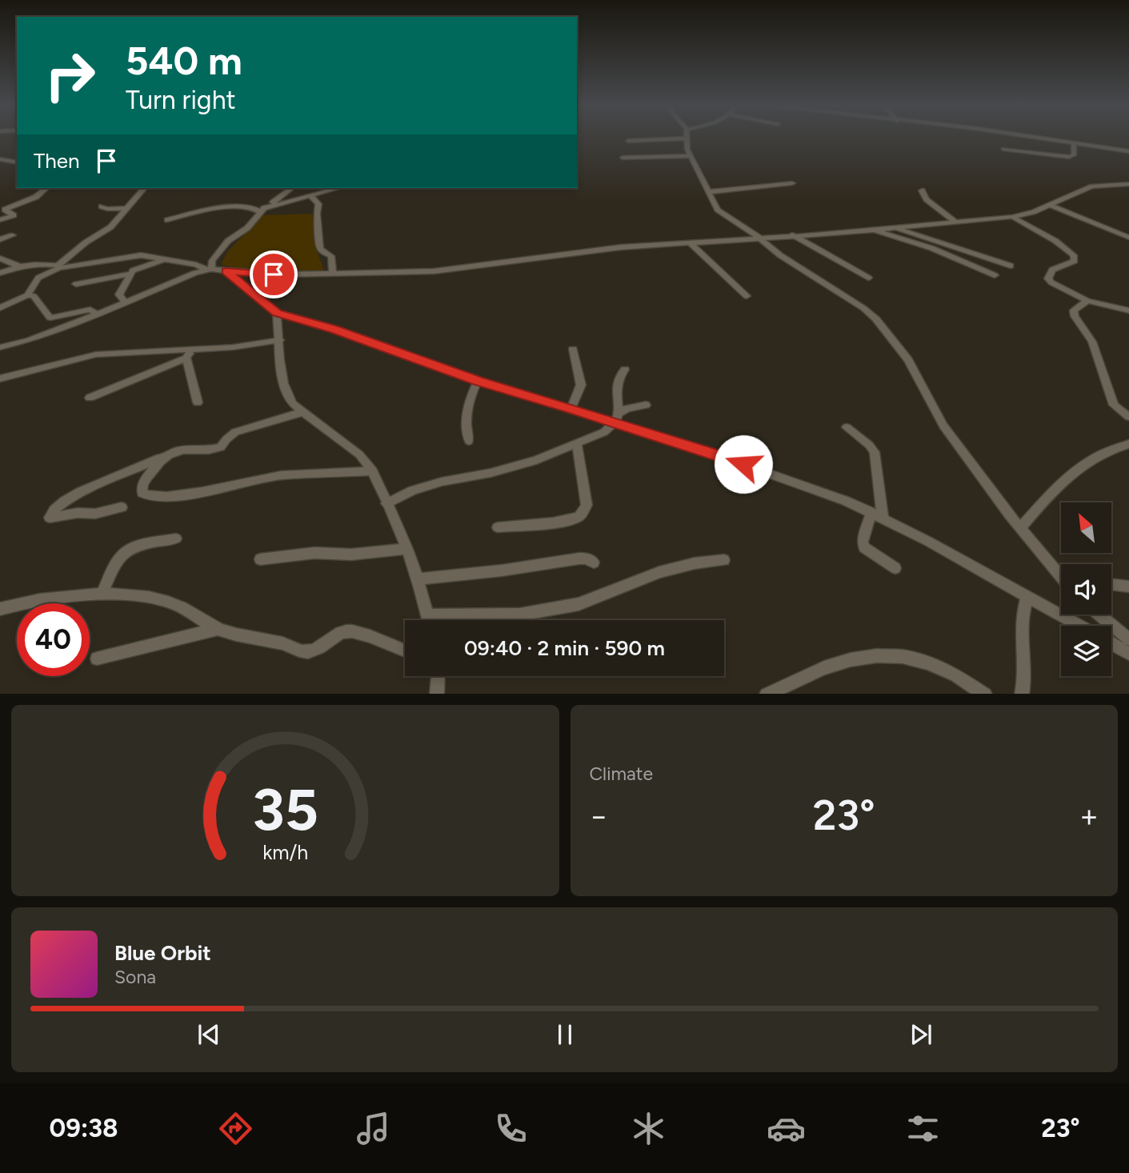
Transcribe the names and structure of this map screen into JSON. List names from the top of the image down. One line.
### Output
{"north":"top left","page":{"turn":["540 m","Turn right"],"then":"Then","limit":"40","trip":"09:40 · 2 min · 590 m","tile":"Climate","heat":["−","23°","+"],"song":["Blue Orbit","Sona"],"tabs":["09:38","23°"],"gauge":["35","km/h"]}}
